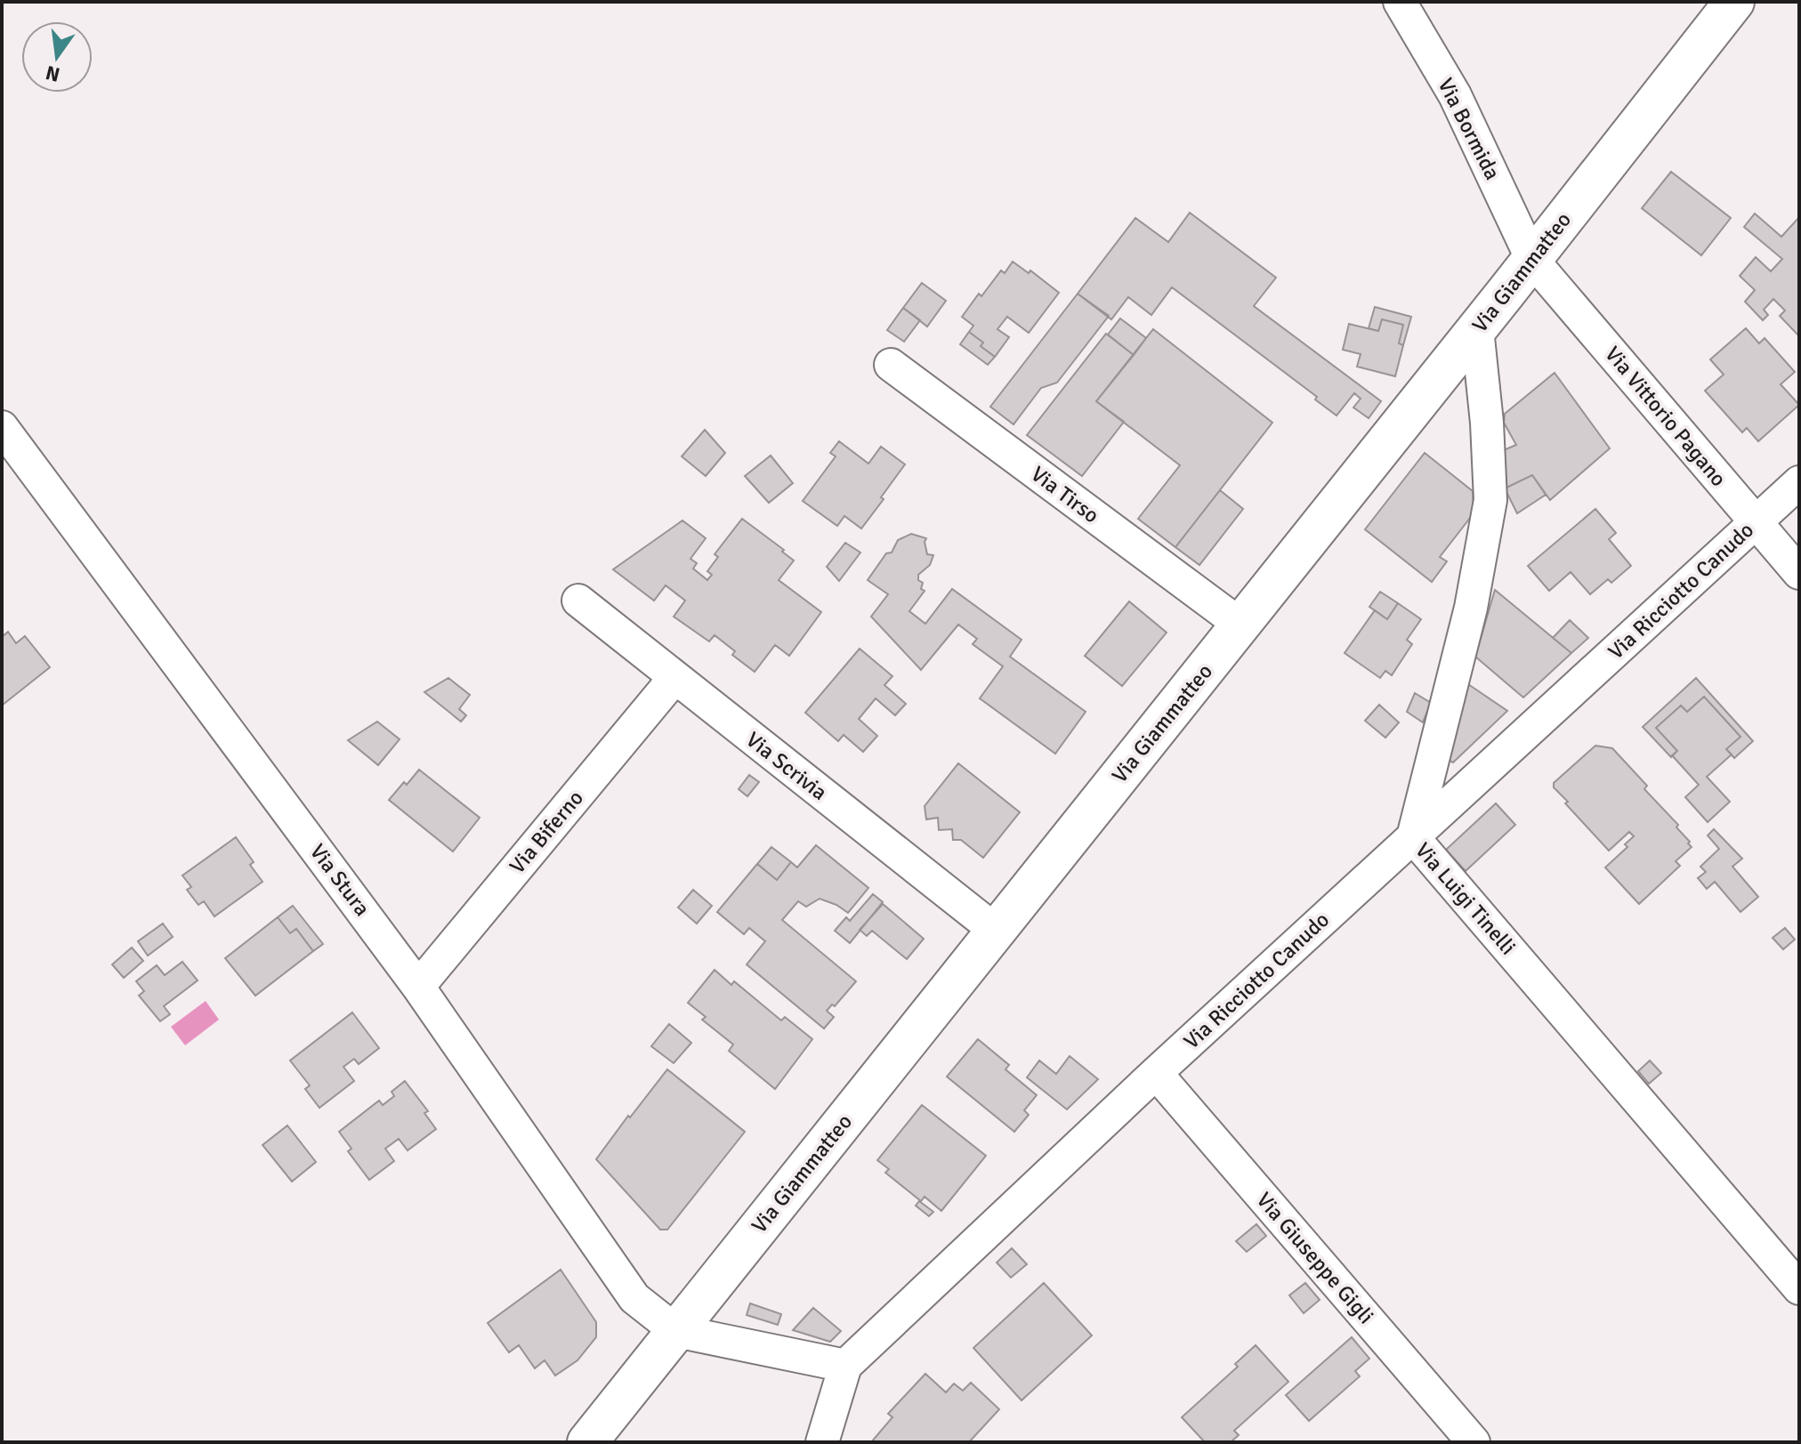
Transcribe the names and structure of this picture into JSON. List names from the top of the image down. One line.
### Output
{"streets":{"street":["Via Bormida","Via Giammatteo","Via Vittorio Pagano","Via Tirso","Via Ricciotto Canudo","Via Scrivia","Via Biferno","Via Stura","Via Luigi Tinelli","Via Giuseppe Gigli"]},"crossings":[["Via Bormida","Via Giammatteo"],["Via Bormida","Via Vittorio Pagano"],["Via Giammatteo","Via Vittorio Pagano"],["Via Giammatteo","Via Tirso"],["Via Giammatteo","Via Scrivia"],["Via Giammatteo","Via Stura"],["Via Giammatteo","Via Luigi Tinelli"],["Via Vittorio Pagano","Via Ricciotto Canudo"],["Via Ricciotto Canudo","Via Luigi Tinelli"],["Via Ricciotto Canudo","Via Giuseppe Gigli"],["Via Scrivia","Via Biferno"],["Via Biferno","Via Stura"]],"north":"bottom"}
